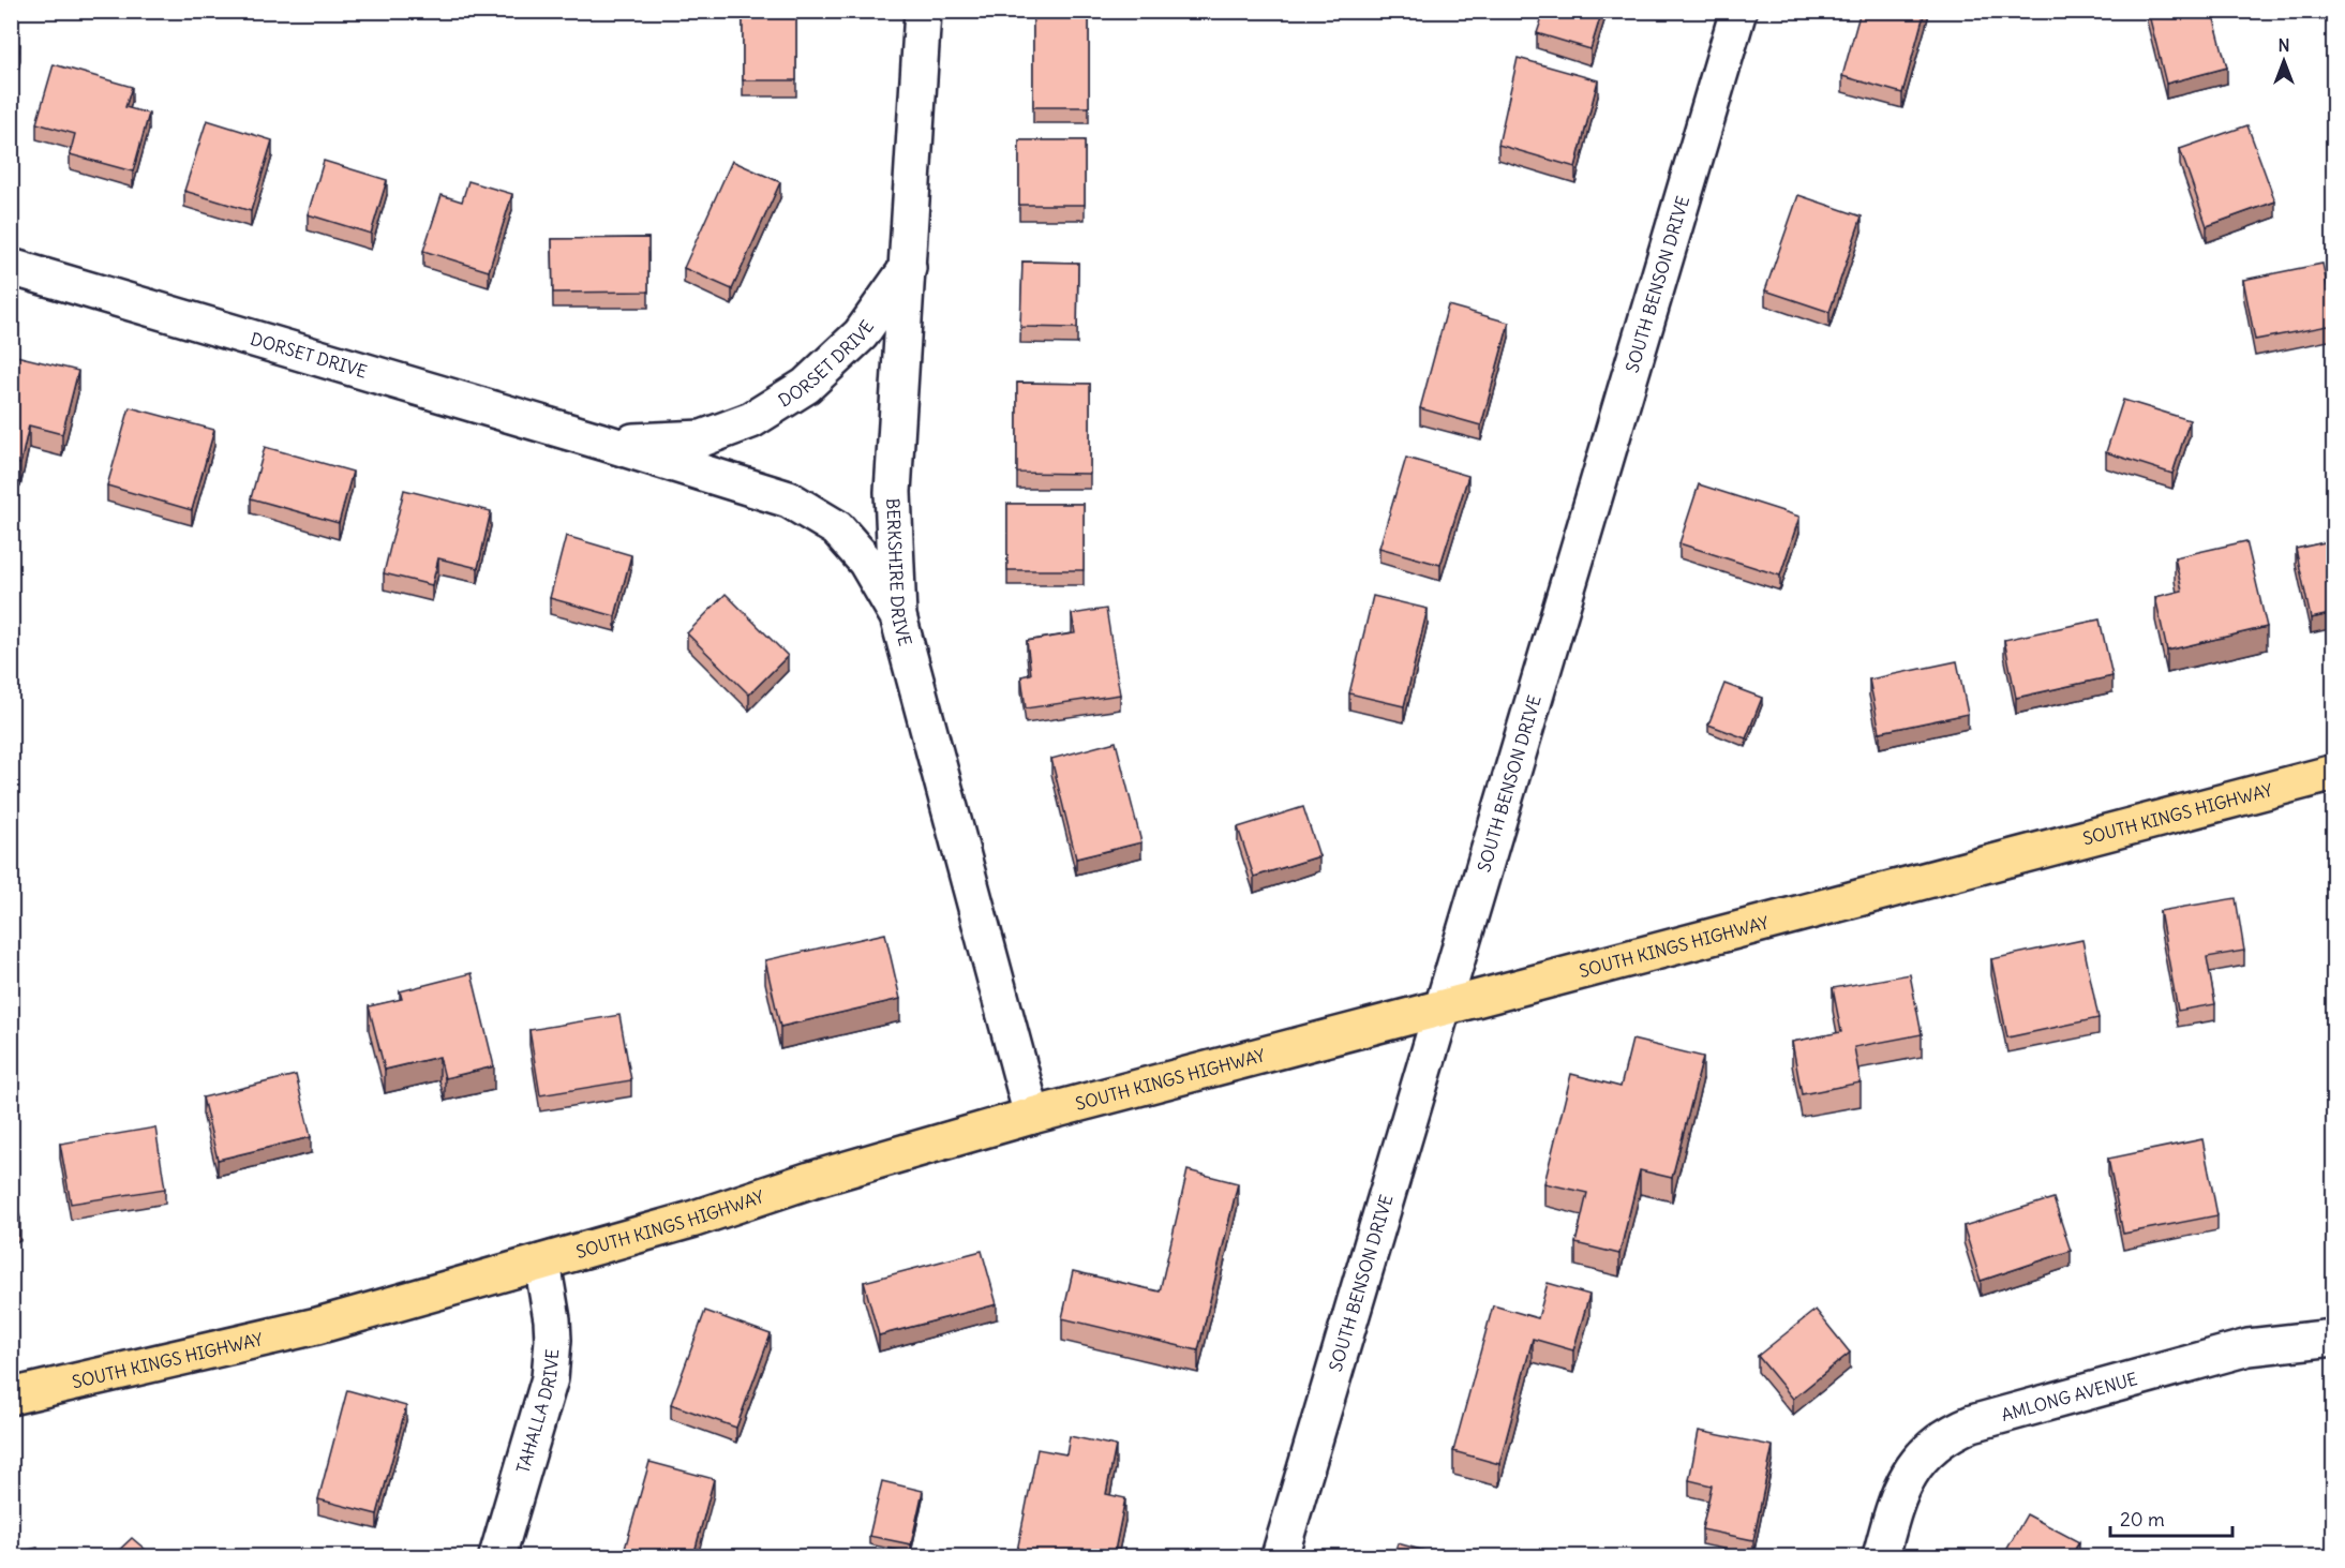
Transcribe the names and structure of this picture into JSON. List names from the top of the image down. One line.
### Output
{"streets":{"main road":["SOUTH KINGS HIGHWAY"],"street":["SOUTH BENSON DRIVE","DORSET DRIVE","BERKSHIRE DRIVE","AMLONG AVENUE","TAHALLA DRIVE"]},"crossings":[["SOUTH BENSON DRIVE","SOUTH KINGS HIGHWAY"],["DORSET DRIVE","BERKSHIRE DRIVE"],["BERKSHIRE DRIVE","SOUTH KINGS HIGHWAY"],["SOUTH KINGS HIGHWAY","TAHALLA DRIVE"]],"scale_bar":"20 m","north":"top"}
